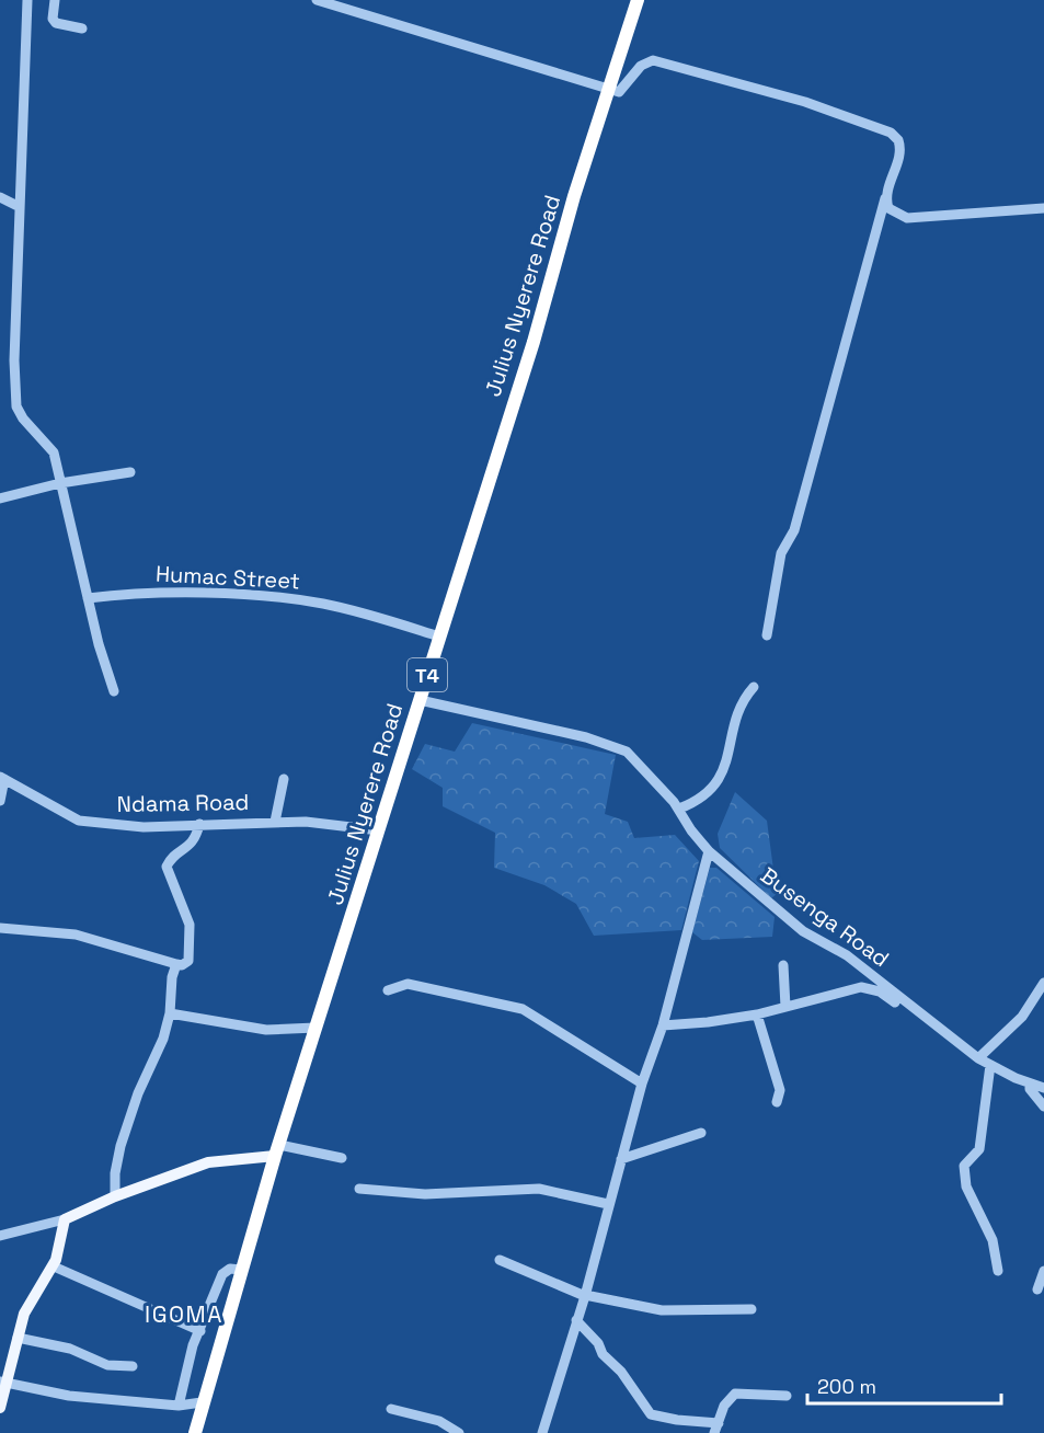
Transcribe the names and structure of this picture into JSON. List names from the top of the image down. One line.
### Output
{"streets":{"highway":["Julius Nyerere Road","T4"],"street":["Humac Street","Ndama Road","Busenga Road"]},"crossings":[["Julius Nyerere Road","Humac Street"],["Julius Nyerere Road","Ndama Road"],["Julius Nyerere Road","Busenga Road"]],"districts":["IGOMA"],"scale_bar":"200 m"}
